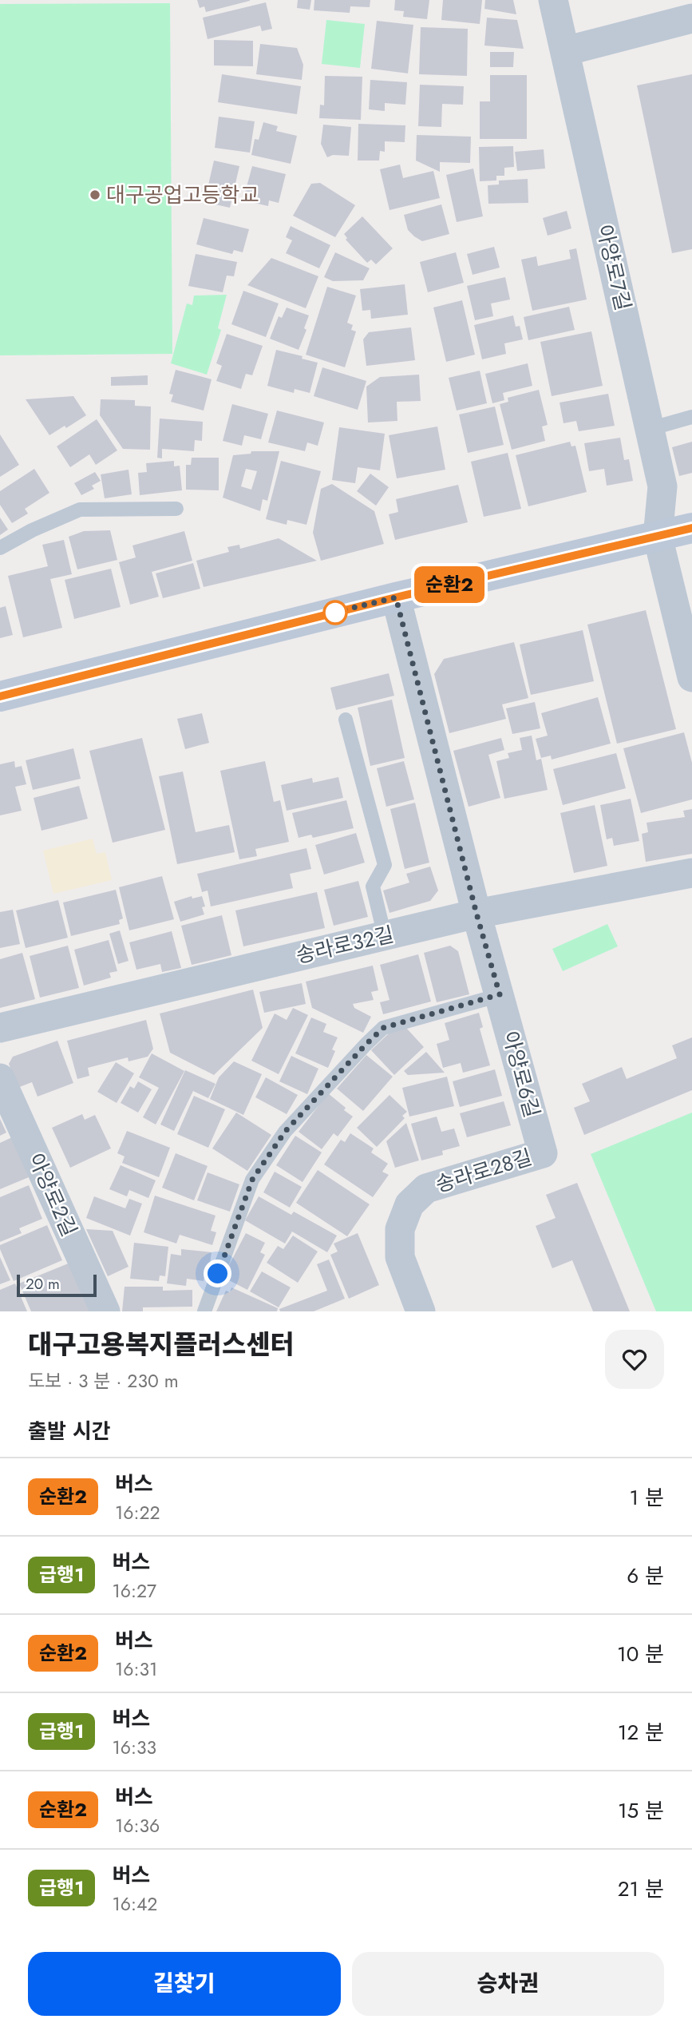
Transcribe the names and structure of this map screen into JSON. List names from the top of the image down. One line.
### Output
{"streets":{"street":["아양로7길","송라로32길","아양로6길","송라로28길","아양로2길"]},"crossings":[["송라로32길","아양로6길"],["아양로6길","송라로28길"]],"places":["대구공업고등학교"],"lines":["bus line 순환2"],"scale_bar":"20 m","page":{"on_map":"순환2","scale":"20 m","heading":[["대구고용복지플러스센터","도보 · 3 분 · 230 m"],"출발 시간"],"list":[{"mark":"순환2","name":"버스","note":"16:22","value":"1 분"},{"mark":"급행1","name":"버스","note":"16:27","value":"6 분"},{"mark":"순환2","name":"버스","note":"16:31","value":"10 분"},{"mark":"급행1","name":"버스","note":"16:33","value":"12 분"},{"mark":"순환2","name":"버스","note":"16:36","value":"15 분"},{"mark":"급행1","name":"버스","note":"16:42","value":"21 분"}],"buttons":["길찾기","승차권"]}}
